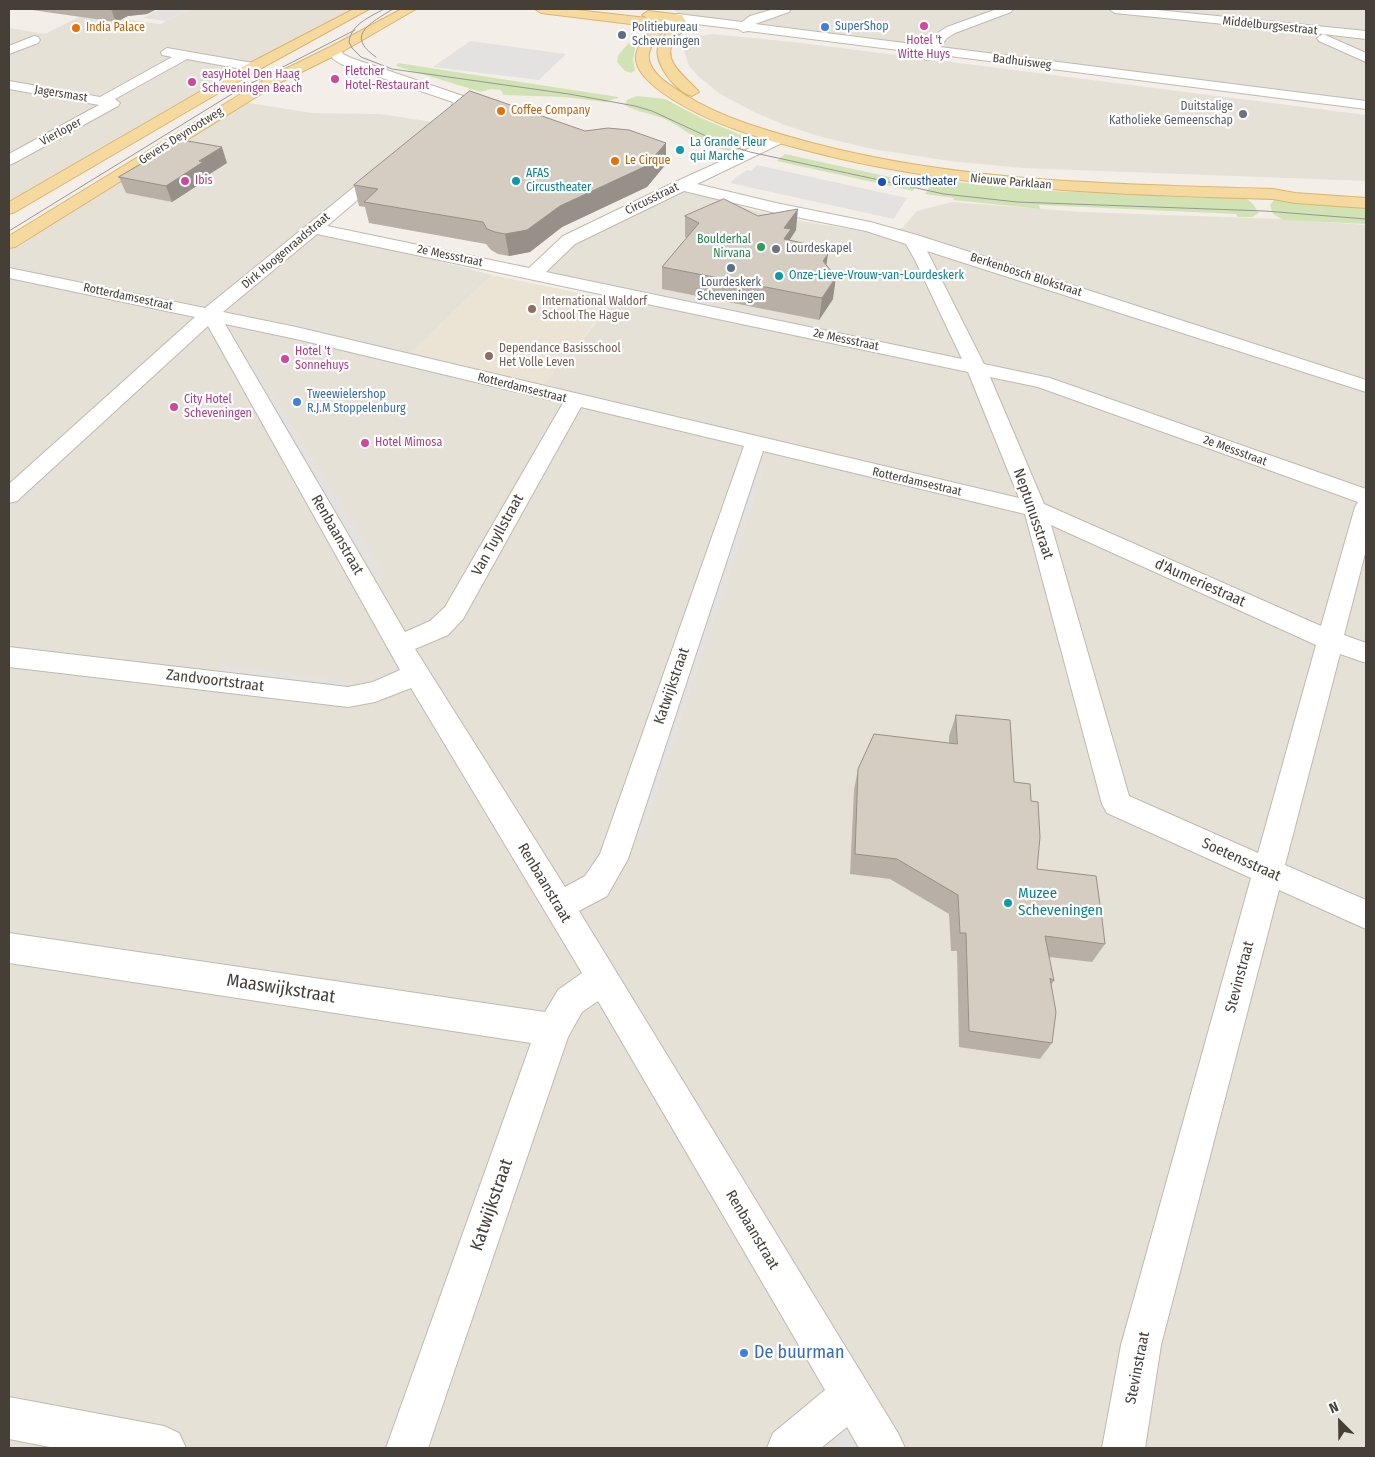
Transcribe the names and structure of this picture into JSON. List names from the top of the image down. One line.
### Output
{"streets":{"main road":["Gevers Deynootweg","Nieuwe Parklaan"],"street":["Middelburgsestraat","Badhuisweg","Jagersmast","Vierloper","Circusstraat","Dirk Hoogenraadstraat","2e Messstraat","Berkenbosch Blokstraat","Rotterdamsestraat","Neptunusstraat","Renbaanstraat","Van Tuyllstraat","d'Aumeriestraat","Zandvoortstraat","Katwijkstraat","Soetensstraat","Stevinstraat","Maaswijkstraat"]},"crossings":[["Badhuisweg","Nieuwe Parklaan"],["Jagersmast","Vierloper"],["Nieuwe Parklaan","Circusstraat"],["Circusstraat","2e Messstraat"],["Circusstraat","Berkenbosch Blokstraat"],["Dirk Hoogenraadstraat","2e Messstraat"],["Dirk Hoogenraadstraat","Rotterdamsestraat"],["Dirk Hoogenraadstraat","Renbaanstraat"],["2e Messstraat","Neptunusstraat"],["Berkenbosch Blokstraat","Neptunusstraat"],["Rotterdamsestraat","Neptunusstraat"],["Rotterdamsestraat","Renbaanstraat"],["Rotterdamsestraat","Van Tuyllstraat"],["Rotterdamsestraat","d'Aumeriestraat"],["Rotterdamsestraat","Katwijkstraat"],["Neptunusstraat","d'Aumeriestraat"],["Neptunusstraat","Soetensstraat"],["Renbaanstraat","Van Tuyllstraat"],["Renbaanstraat","Zandvoortstraat"],["Renbaanstraat","Katwijkstraat"],["d'Aumeriestraat","Stevinstraat"],["Katwijkstraat","Maaswijkstraat"],["Soetensstraat","Stevinstraat"]],"places":["Hotel 't Witte Huys","SuperShop","India Palace","Politiebureau Scheveningen","Fletcher Hotel-Restaurant","easyHotel Den Haag Scheveningen Beach","Coffee Company","Duitstalige Katholieke Gemeenschap","La Grande Fleur qui Marche","Le Cirque","Ibis","AFAS Circustheater","Circustheater","Boulderhal Nirvana","Lourdeskapel","Lourdeskerk Scheveningen","Onze-Lieve-Vrouw-van-Lourdeskerk","International Waldorf School The Hague","Dependance Basisschool Het Volle Leven","Hotel 't Sonnehuys","Tweewielershop R.J.M Stoppelenburg","City Hotel Scheveningen","Hotel Mimosa","Muzee Scheveningen","De buurman"],"north":"top left"}
